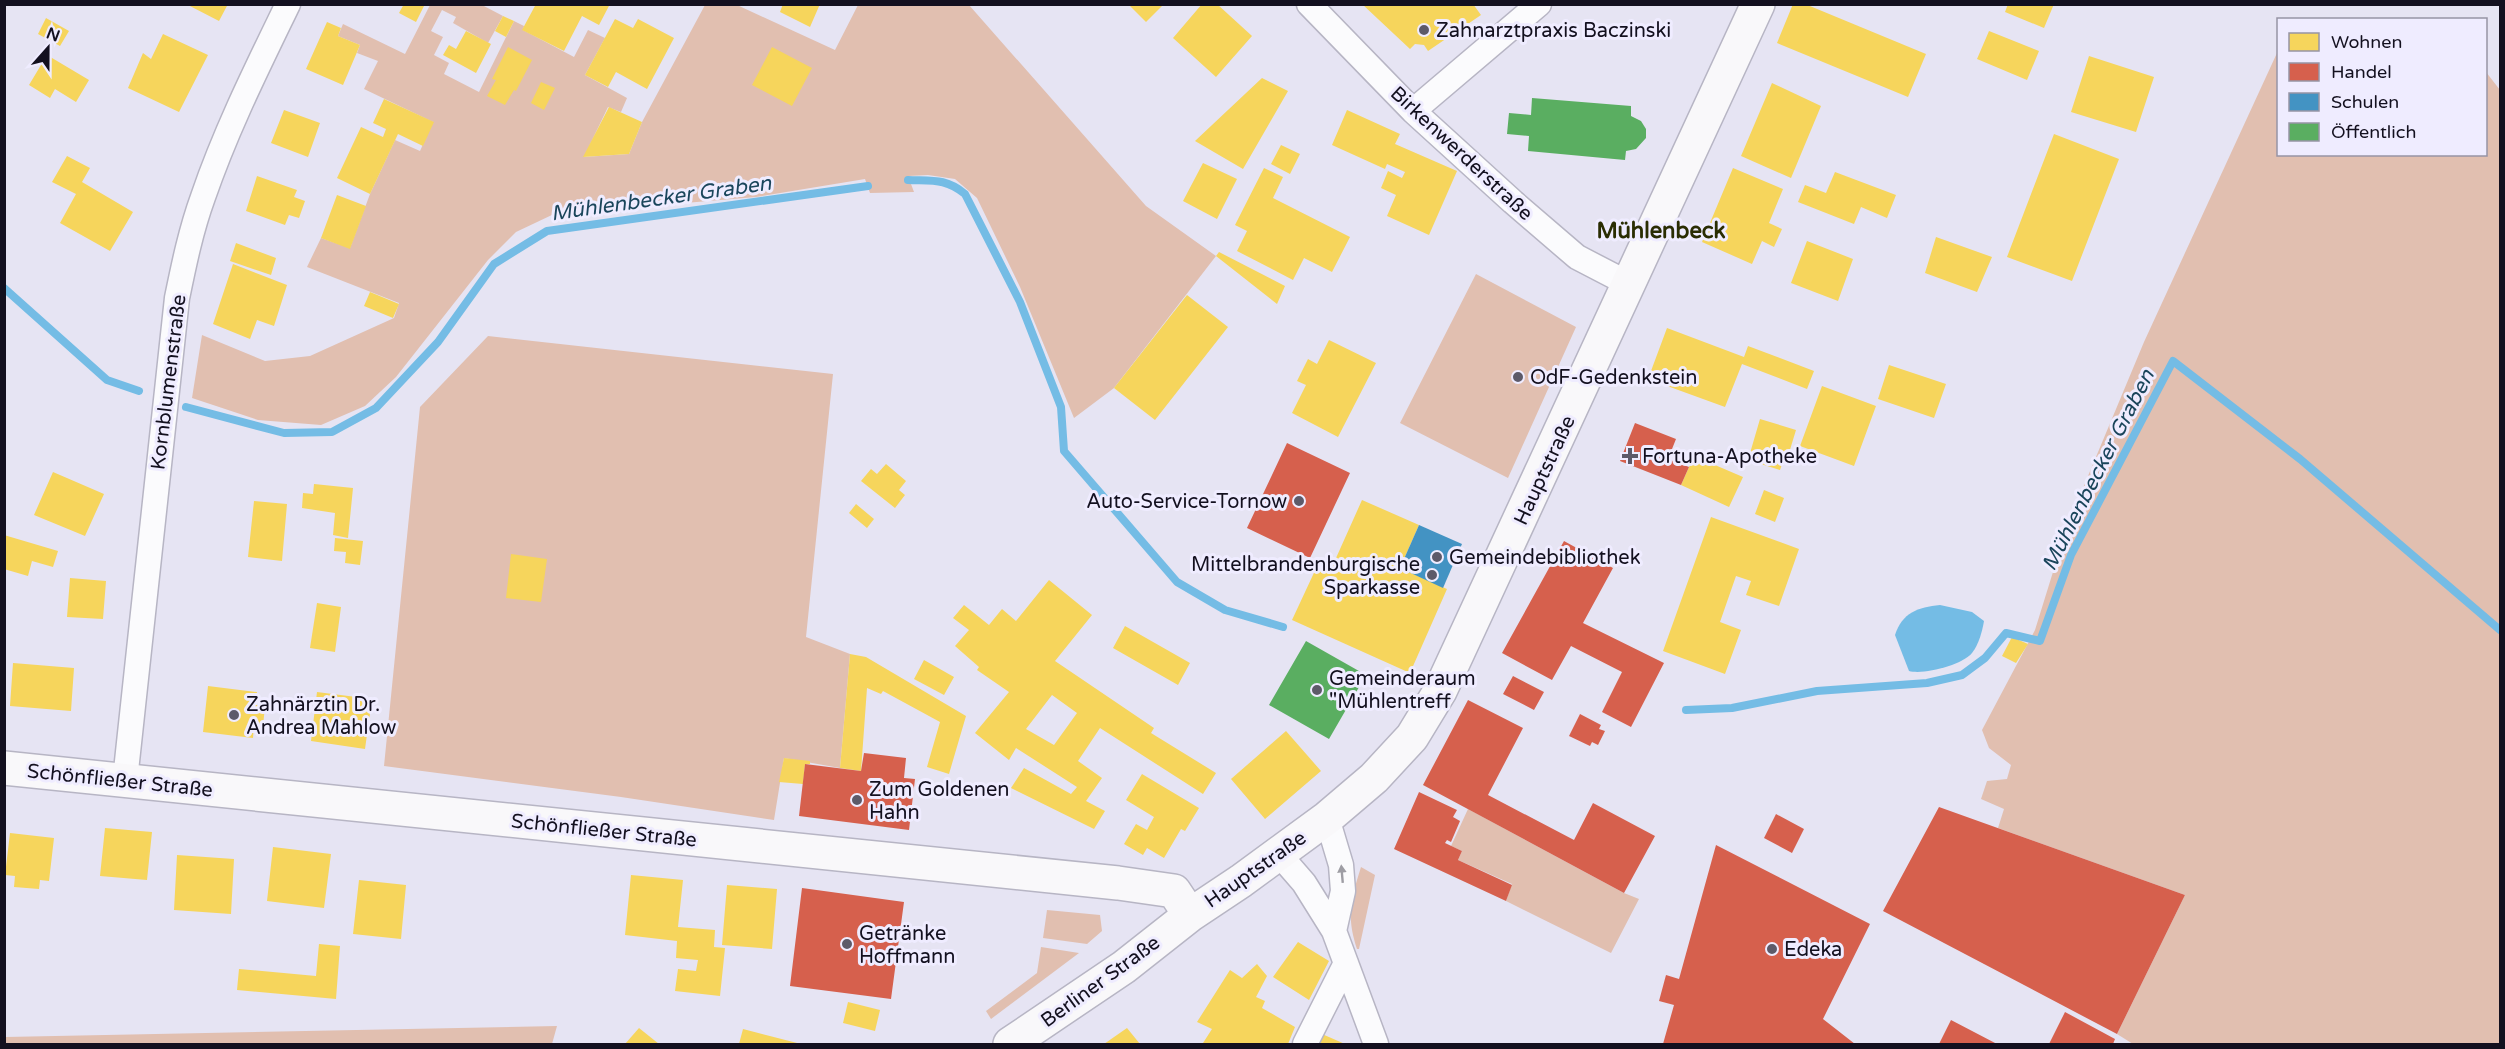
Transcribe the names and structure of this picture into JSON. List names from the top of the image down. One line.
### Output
{"streets":{"main road":["Hauptstraße","Schönfließer Straße","Berliner Straße"],"street":["Birkenwerderstraße","Kornblumenstraße"]},"crossings":[["Birkenwerderstraße","Hauptstraße"],["Kornblumenstraße","Schönfließer Straße"],["Hauptstraße","Schönfließer Straße"],["Hauptstraße","Berliner Straße"],["Schönfließer Straße","Berliner Straße"]],"districts":["Mühlenbeck"],"water":["Mühlenbecker Graben"],"places":{"other":["Zahnarztpraxis Baczinski","OdF-Gedenkstein","Auto-Service-Tornow","Gemeindebibliothek","Mittelbrandenburgische Sparkasse","Gemeinderaum \"Mühlentreff","Zahnärztin Dr. Andrea Mahlow","Zum Goldenen Hahn","Getränke Hoffmann","Edeka"],"health":["Fortuna-Apotheke"]},"legend":["Wohnen","Handel","Schulen","Öffentlich"],"north":"top"}
